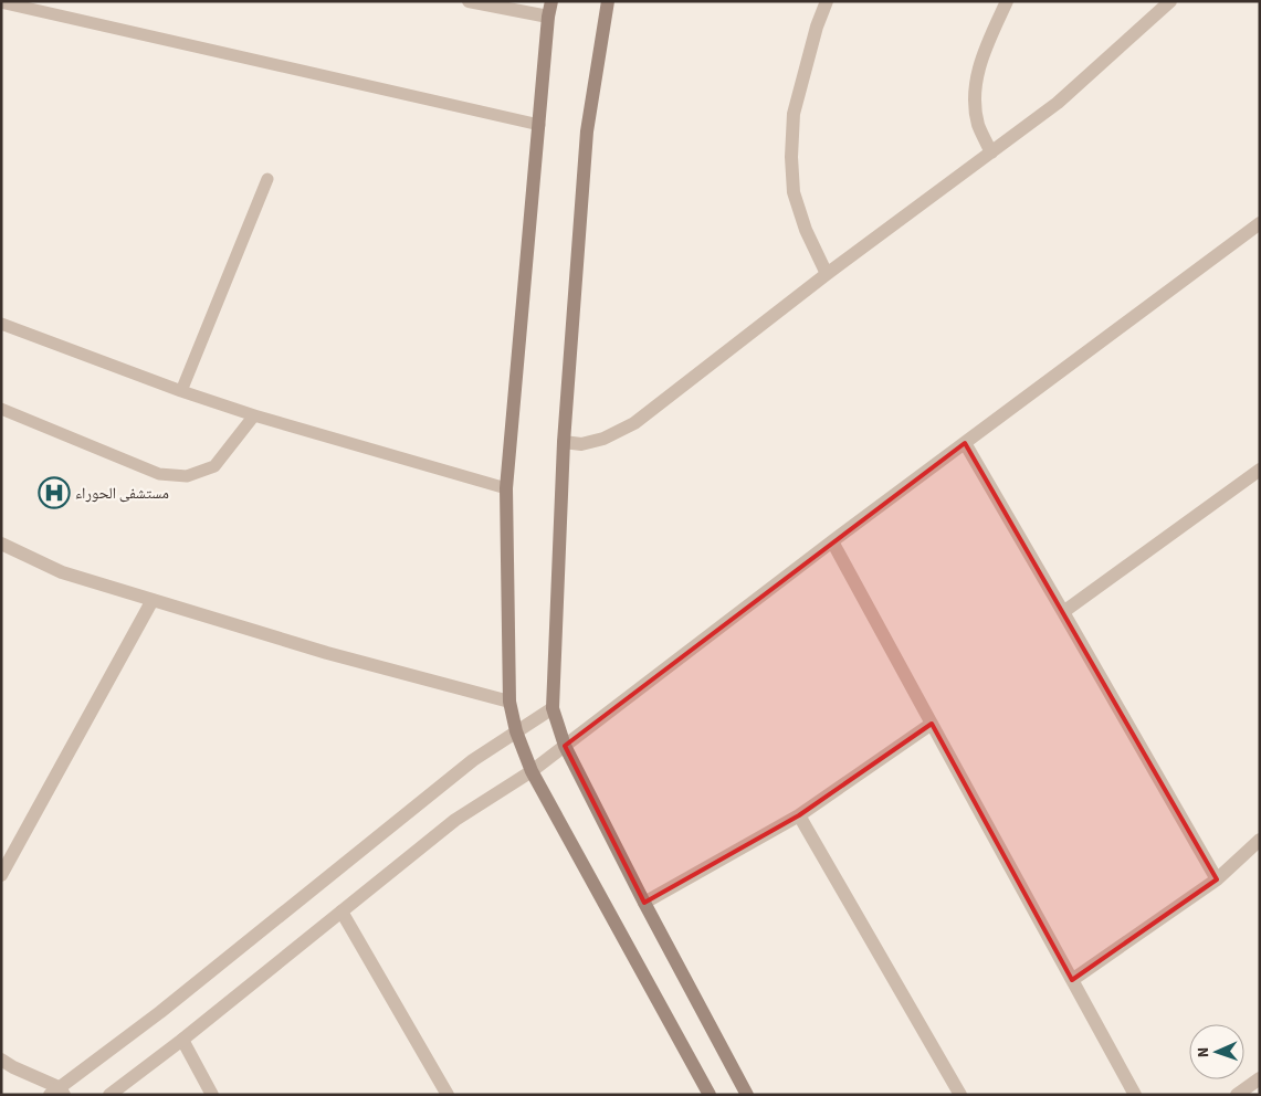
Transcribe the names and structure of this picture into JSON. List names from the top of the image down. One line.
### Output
{"places":{"hospital":["مستشفى الحوراء"]},"north":"left"}
